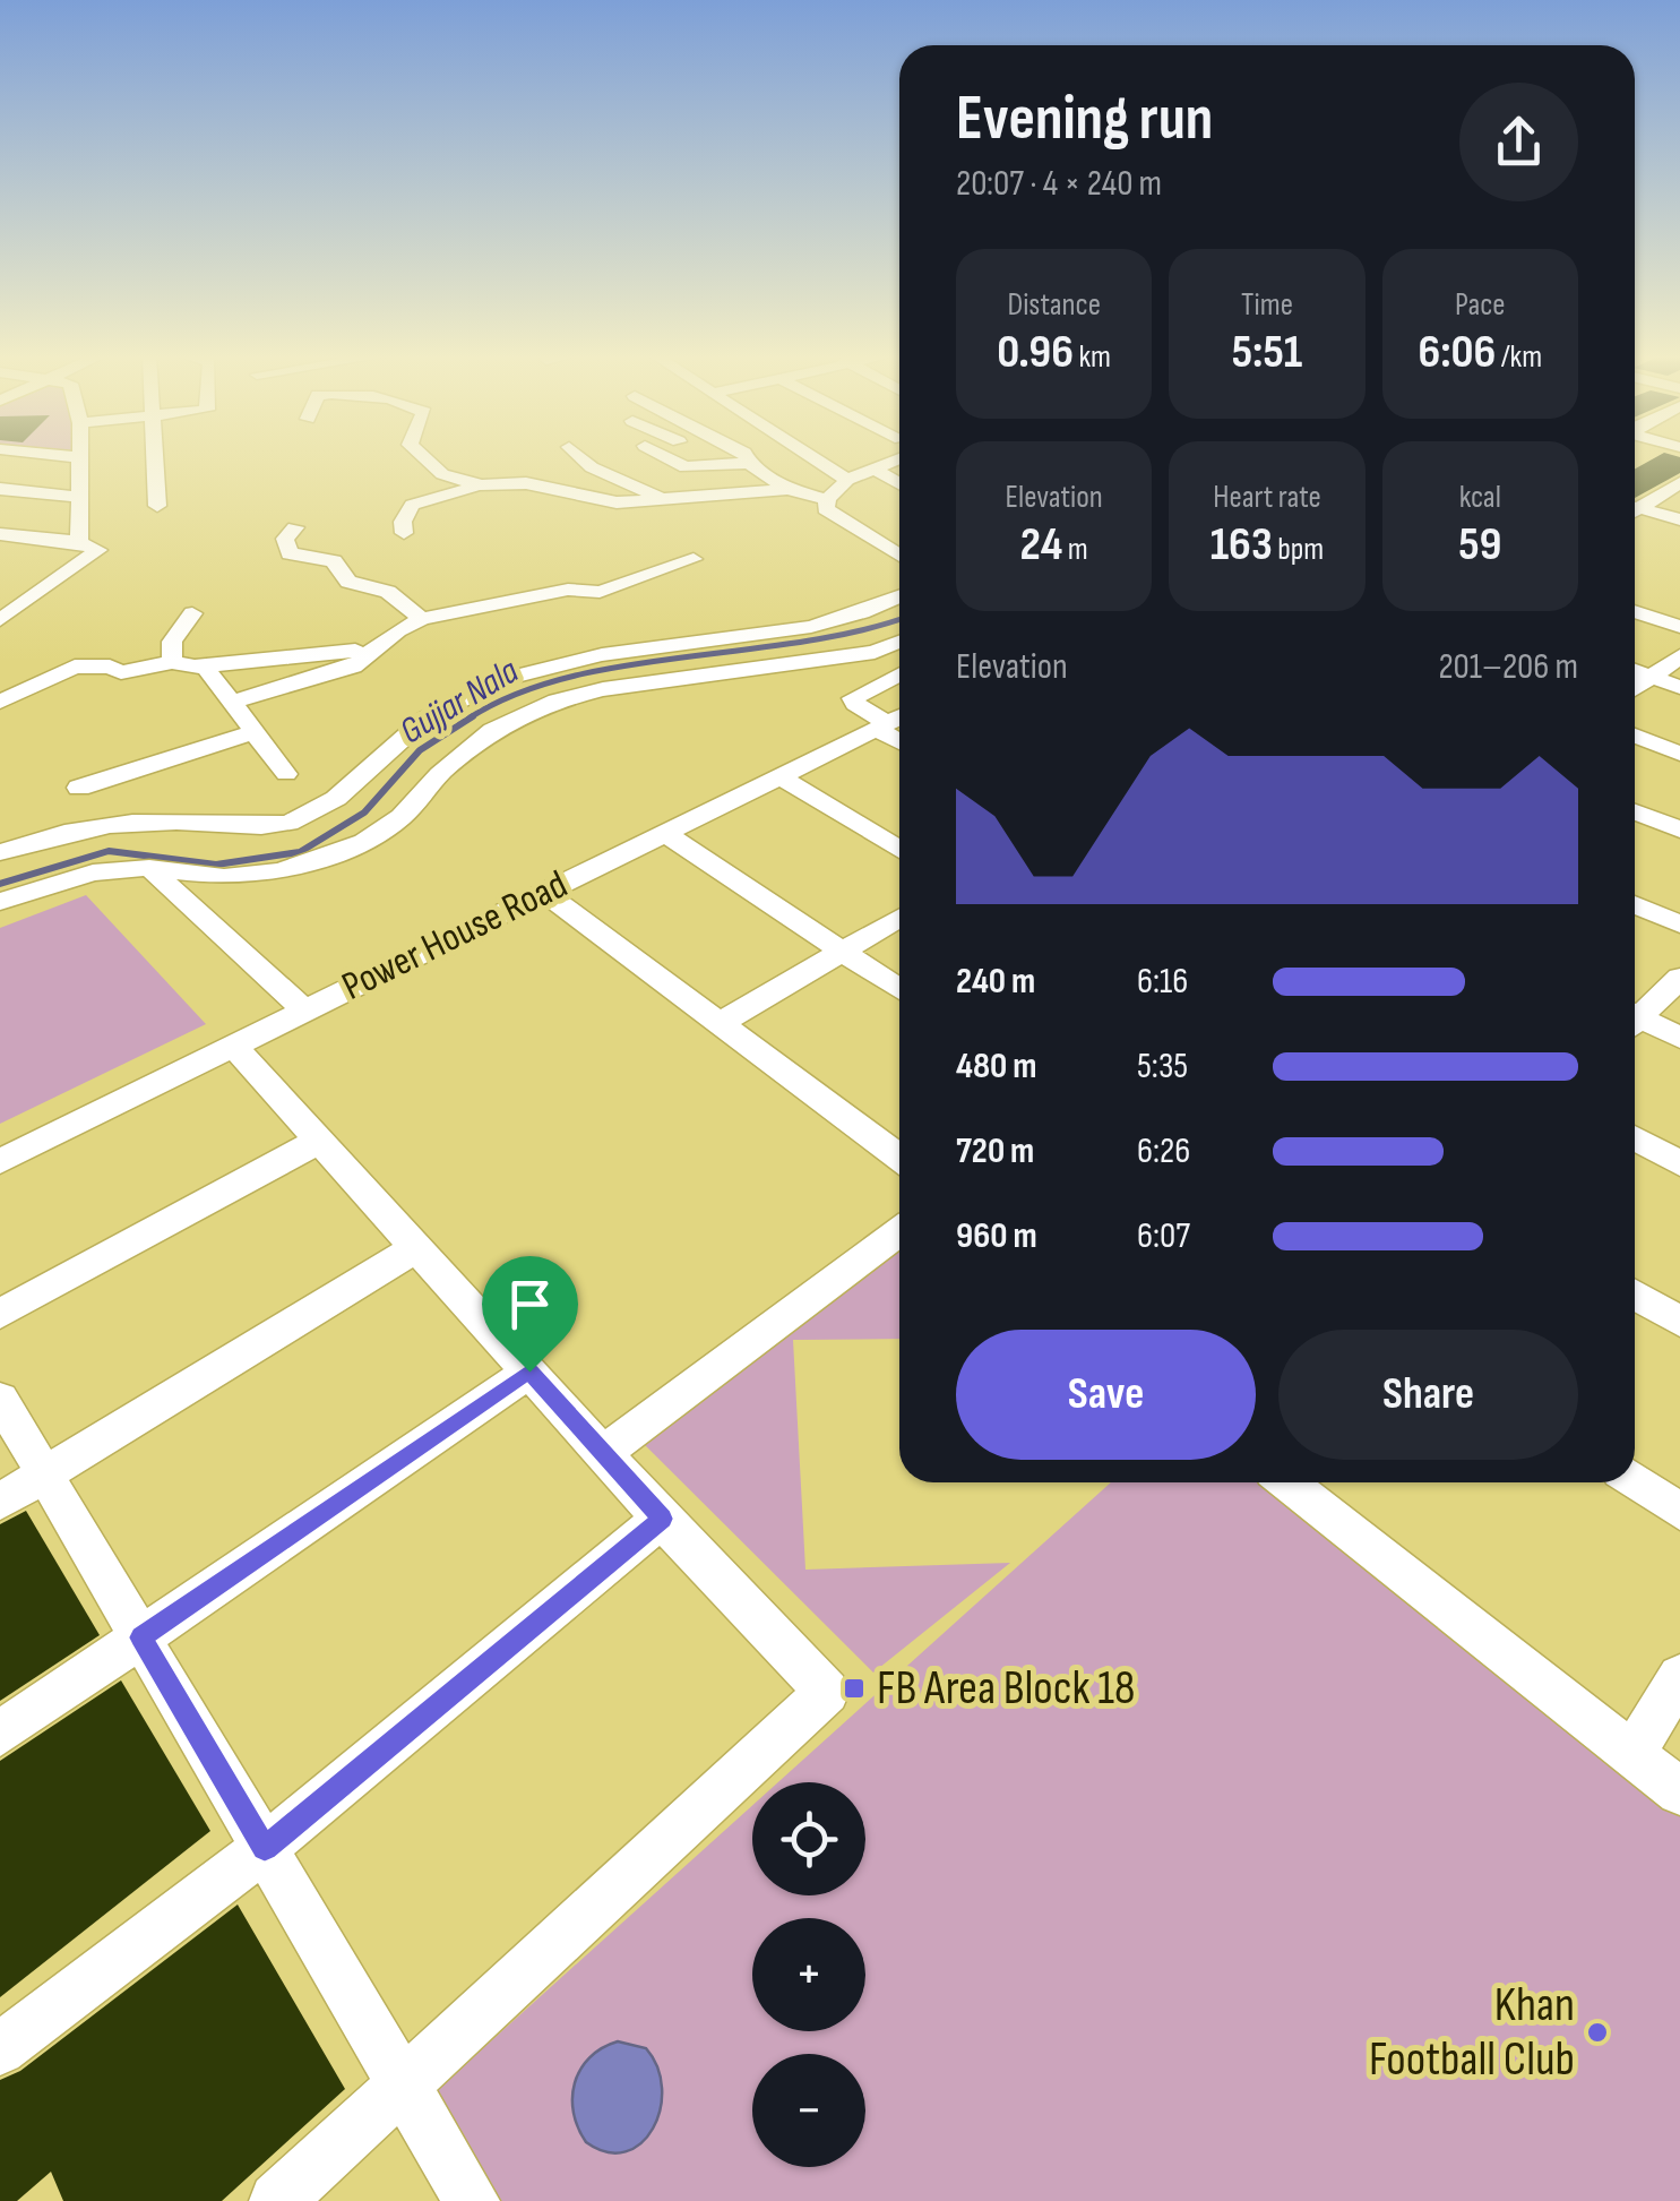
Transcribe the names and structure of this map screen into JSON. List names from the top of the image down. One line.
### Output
{"streets":{"street":["Power House Road"]},"water":["Gujjar Nala"],"places":{"transit":["FB Area Block 18"],"other":["Khan Football Club"]},"page":{"heading":["Evening run","20:07 · 4 × 240 m"],"stats":[["Distance","0.96 km"],["Time","5:51"],["Pace","6:06 /km"],["Elevation","24 m"],["Heart rate","163 bpm"],["kcal","59"]],"chart":["Elevation","201–206 m"],"list":[{"name":"240 m","note":"6:16"},{"name":"480 m","note":"5:35"},{"name":"720 m","note":"6:26"},{"name":"960 m","note":"6:07"}],"buttons":["Save","Share"],"map_buttons":["+","−"]}}
